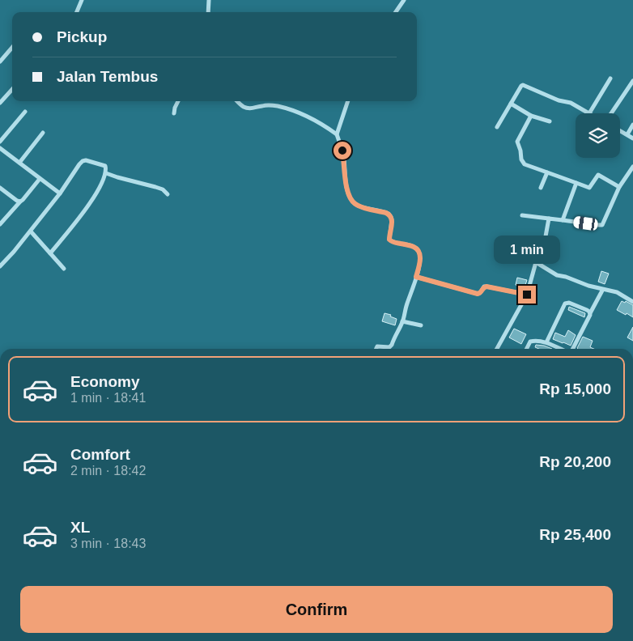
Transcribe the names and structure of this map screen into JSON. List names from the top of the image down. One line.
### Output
{"page":{"banner":["Pickup","Jalan Tembus"],"bubble":"1 min","list":[{"name":"Economy","note":"1 min · 18:41","value":"Rp 15,000"},{"name":"Comfort","note":"2 min · 18:42","value":"Rp 20,200"},{"name":"XL","note":"3 min · 18:43","value":"Rp 25,400"}],"buttons":"Confirm"}}
